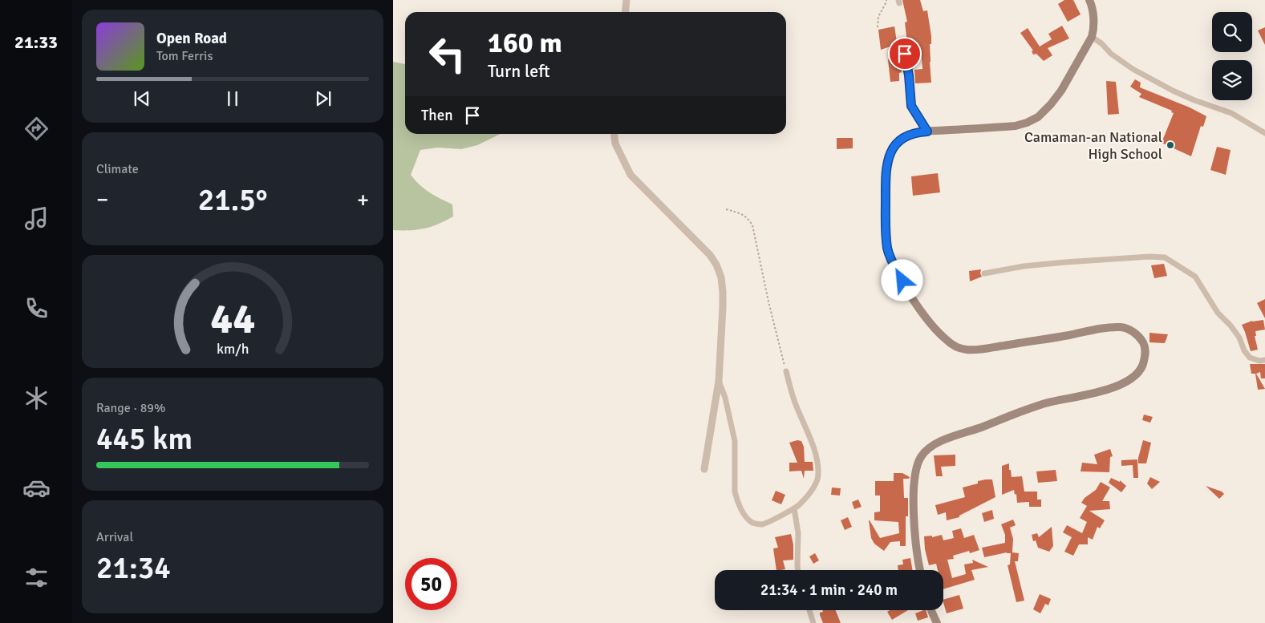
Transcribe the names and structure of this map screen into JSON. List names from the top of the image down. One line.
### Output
{"places":["Camaman-an National High School"],"page":{"tabs":"21:33","turn":["160 m","Turn left"],"song":["Open Road","Tom Ferris"],"then":"Then","tile":["Climate",["Range · 89%","445 km"],["Arrival","21:34"]],"heat":["−","21.5°","+"],"limit":"50","trip":"21:34 · 1 min · 240 m","gauge":["44","km/h"]}}
